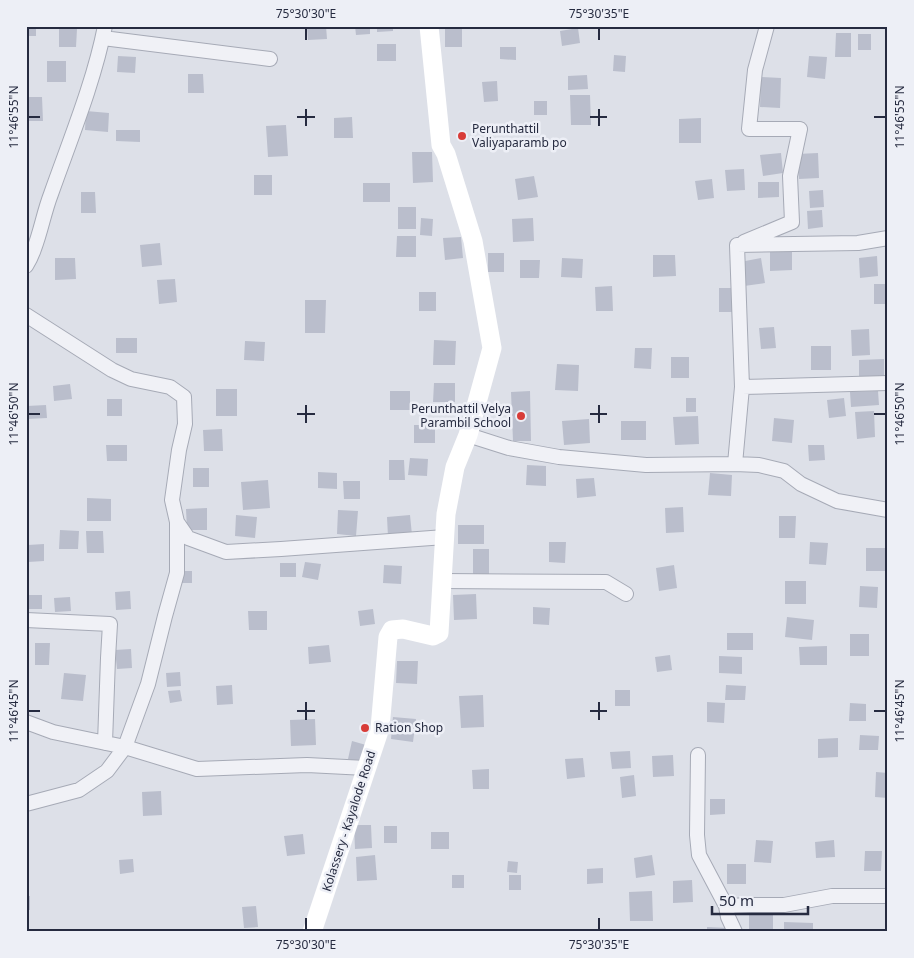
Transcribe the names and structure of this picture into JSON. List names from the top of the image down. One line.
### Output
{"streets":{"main road":["Kolassery - Kayalode Road"]},"places":["Perunthattil Valiyaparamb po","Perunthattil Velya Parambil School","Ration Shop"],"scale_bar":"50 m","coordinates":["75°30'30\"E","75°30'35\"E","11°46'55\"N","11°46'50\"N","11°46'45\"N"]}
